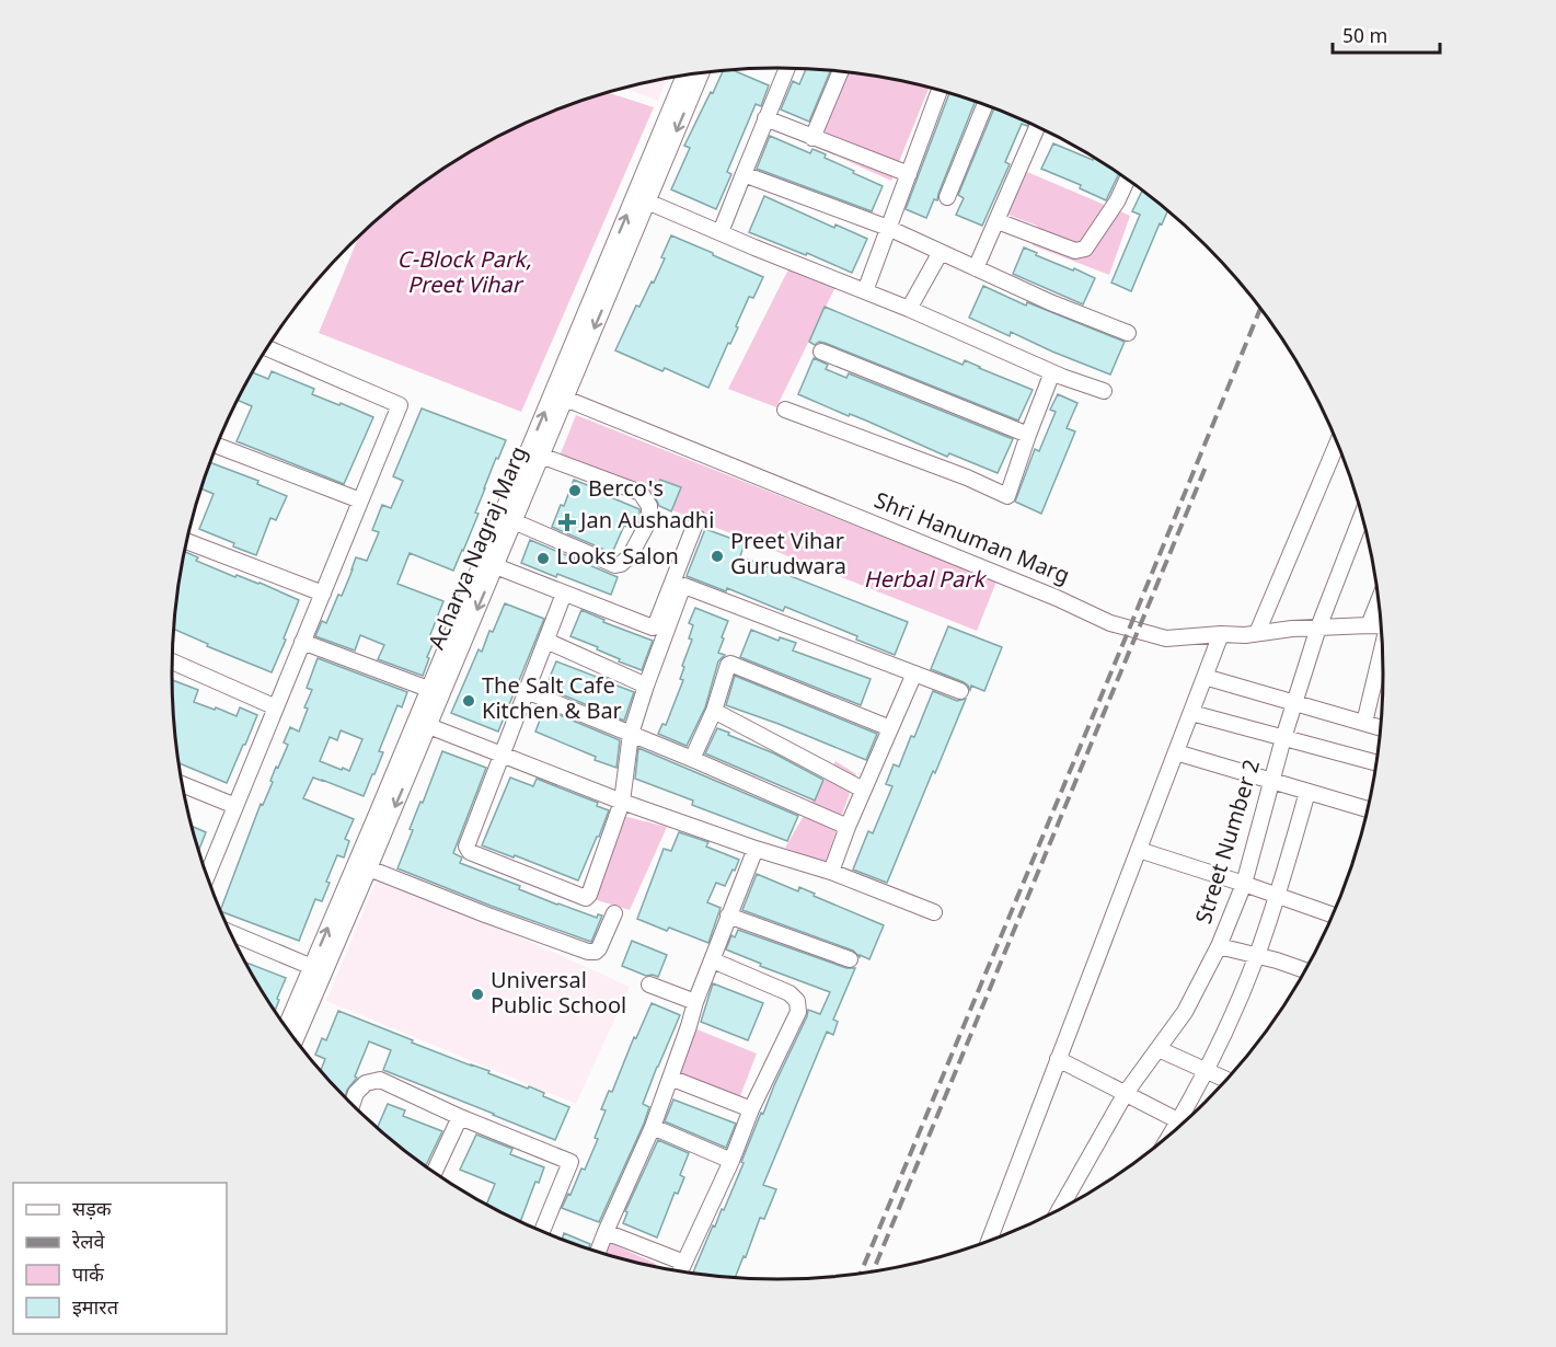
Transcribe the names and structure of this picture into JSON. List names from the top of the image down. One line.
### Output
{"streets":{"street":["Shri Hanuman Marg","Acharya Nagraj Marg","Street Number 2"]},"crossings":[["Shri Hanuman Marg","Acharya Nagraj Marg"],["Shri Hanuman Marg","Street Number 2"]],"parks":["C-Block Park, Preet Vihar","Herbal Park"],"places":{"other":["Berco's","Preet Vihar Gurudwara","Looks Salon","The Salt Cafe Kitchen & Bar","Universal Public School"],"health":["Jan Aushadhi"]},"legend":["सड़क","रेलवे","पार्क","इमारत"],"scale_bar":"50 m"}
